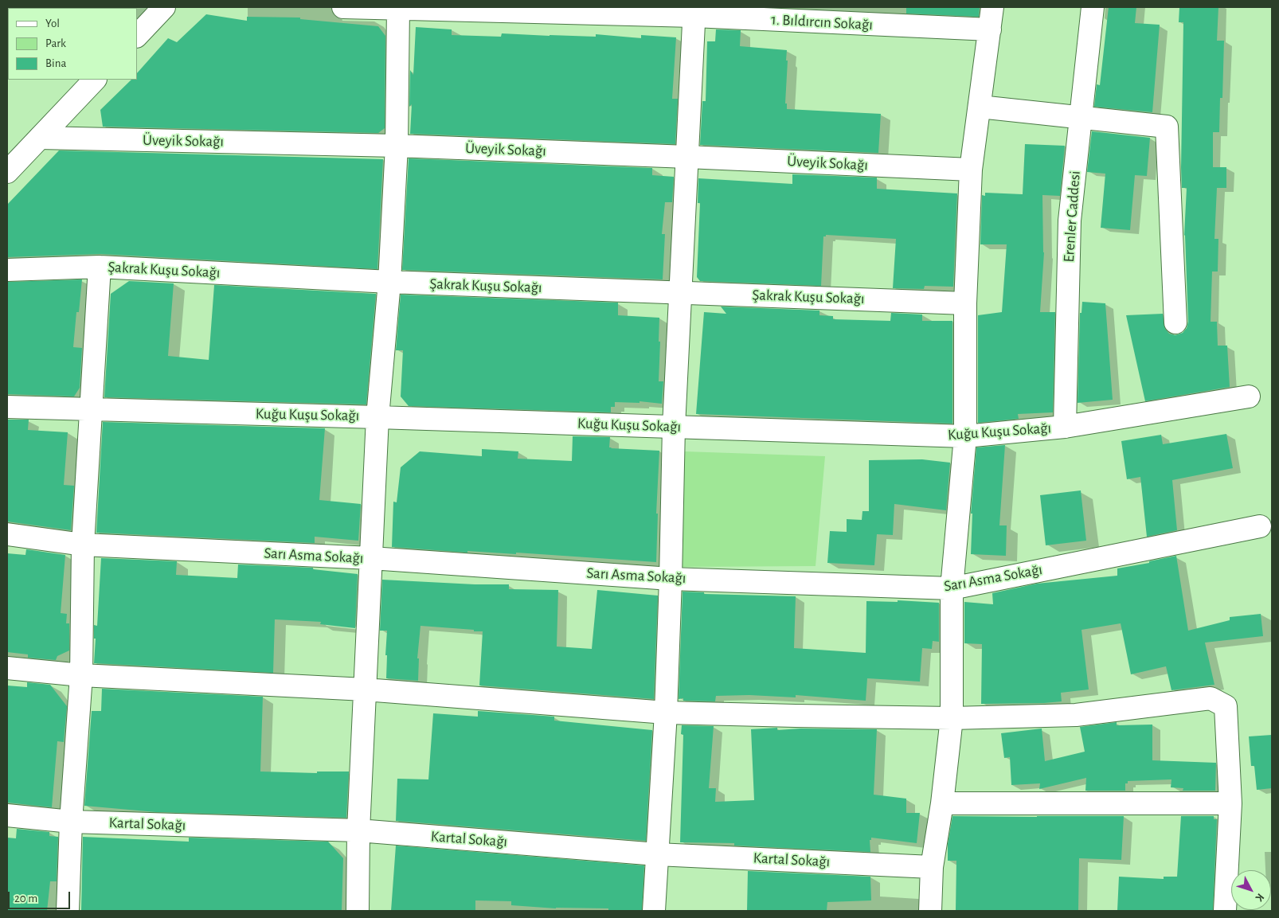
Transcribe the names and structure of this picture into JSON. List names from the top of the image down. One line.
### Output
{"streets":{"street":["1. Bıldırcın Sokağı","Üveyik Sokağı","Erenler Caddesi","Şakrak Kuşu Sokağı","Kuğu Kuşu Sokağı","Sarı Asma Sokağı","Kartal Sokağı"]},"crossings":[["Erenler Caddesi","Kuğu Kuşu Sokağı"]],"legend":["Yol","Park","Bina"],"scale_bar":"20 m","north":"bottom right"}
